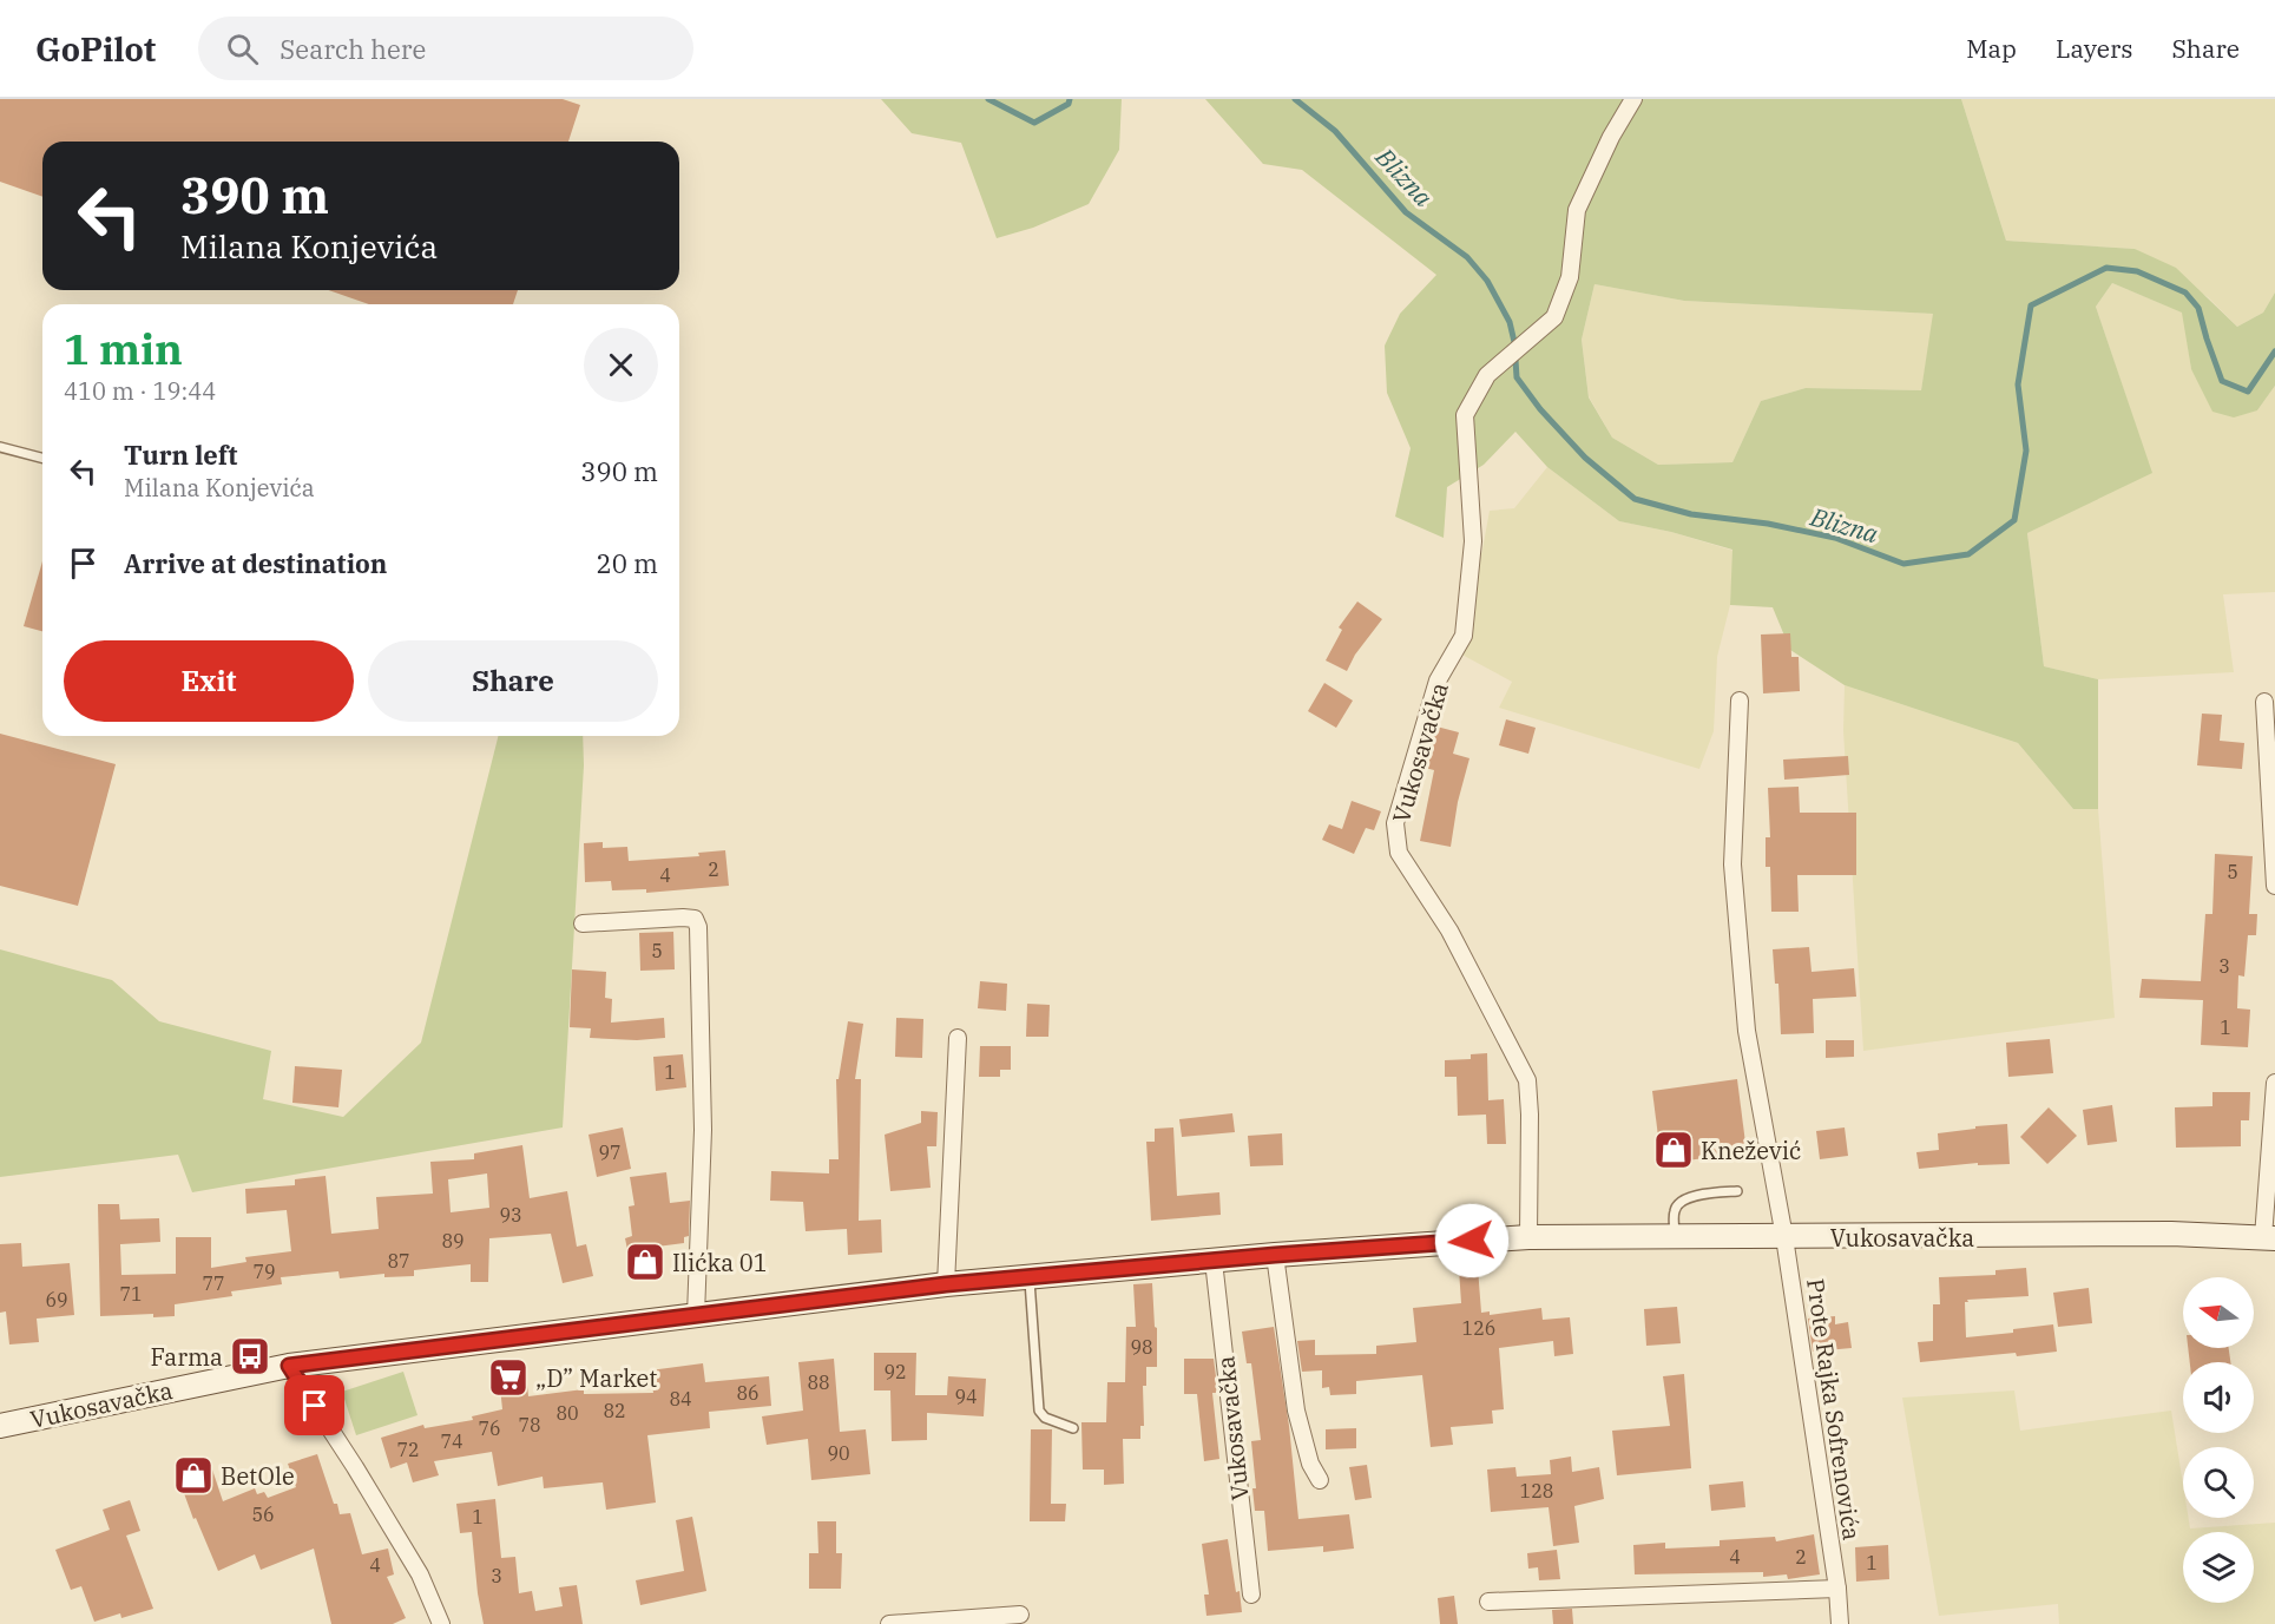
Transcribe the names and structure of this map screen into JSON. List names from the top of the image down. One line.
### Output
{"streets":{"main road":["Vukosavačka"],"street":["Prote Rajka Sofrenovića"]},"crossings":[["Vukosavačka","Prote Rajka Sofrenovića"]],"water":["Blizna"],"places":{"shop":["Knežević","Ilićka 01","BetOle"],"bus stop":["Farma"],"supermarket":["„D” Market"]},"house_numbers":["2","5","4","5","3","1","1","97","93","89","87","79","77","71","69","126","98","92","88","86","94","84","82","80","78","76","74","72","90","128","56","1","4","2","1","4","3"],"north":"left","page":{"header":"GoPilot","search":"Search here","nav":["Map","Layers","Share"],"turn":["390 m","Milana Konjevića"],"heading":["1 min","410 m · 19:44"],"list":[{"name":"Turn left","note":"Milana Konjevića","value":"390 m"},{"name":"Arrive at destination","value":"20 m"}],"buttons":["Exit","Share"]}}
